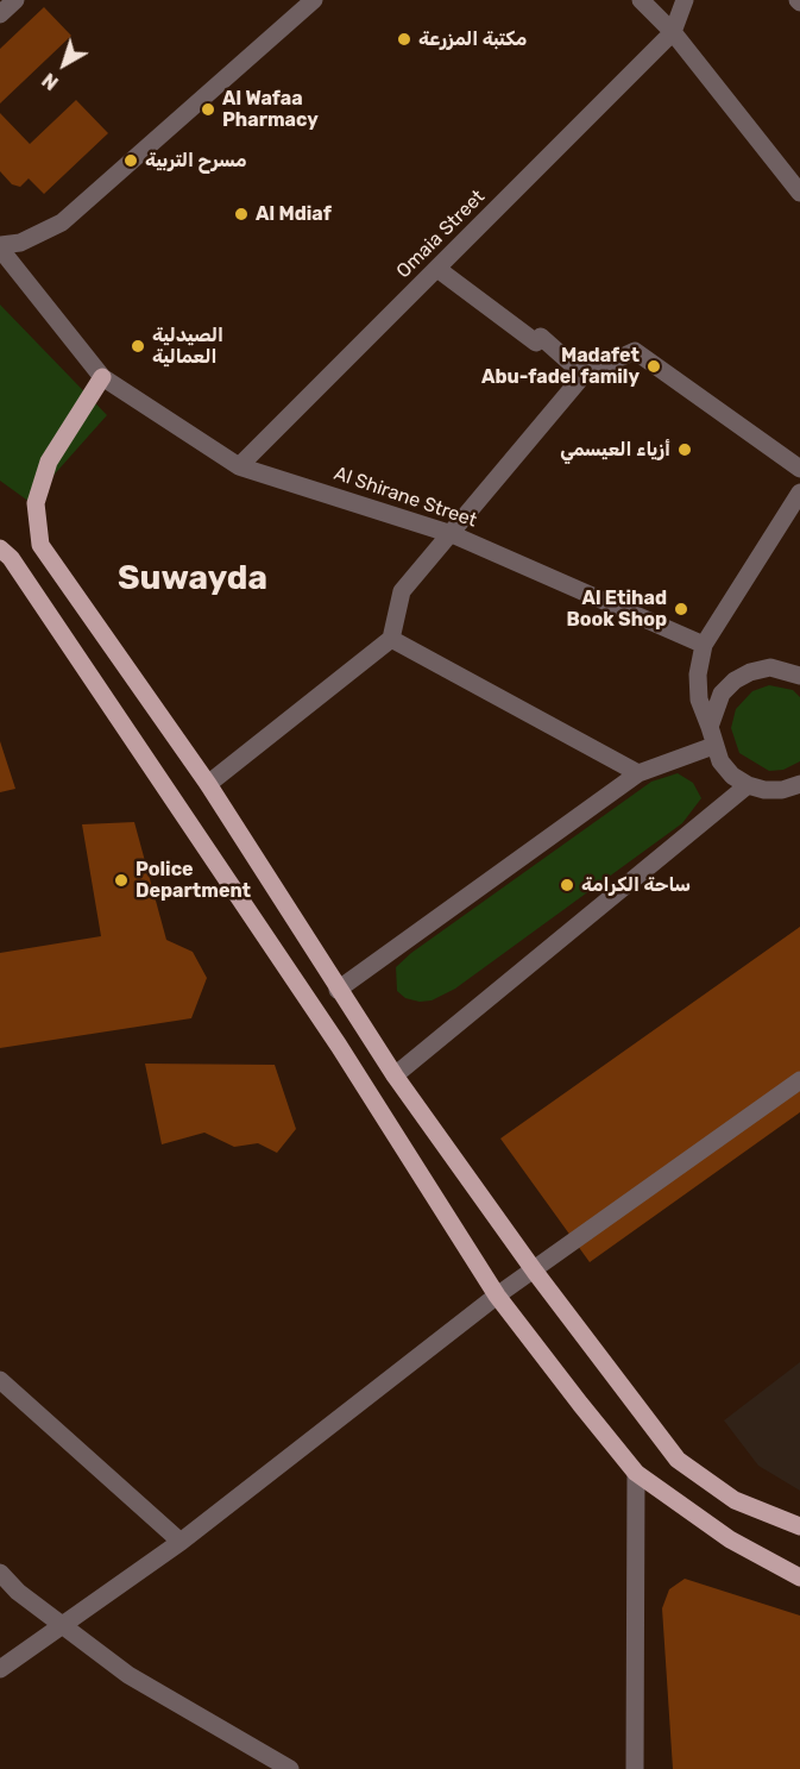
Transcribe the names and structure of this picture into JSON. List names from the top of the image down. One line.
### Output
{"streets":{"street":["Omaia Street","Al Shirane Street"]},"crossings":[["Omaia Street","Al Shirane Street"]],"districts":["Suwayda"],"places":["مكتبة المزرعة","Al Wafaa Pharmacy","مسرح التربية","Al Mdiaf","الصيدلية العمالية","Madafet Abu-fadel family","أزياء العيسمي","Al Etihad Book Shop","Police Department","ساحة الكرامة"],"north":"bottom left"}
